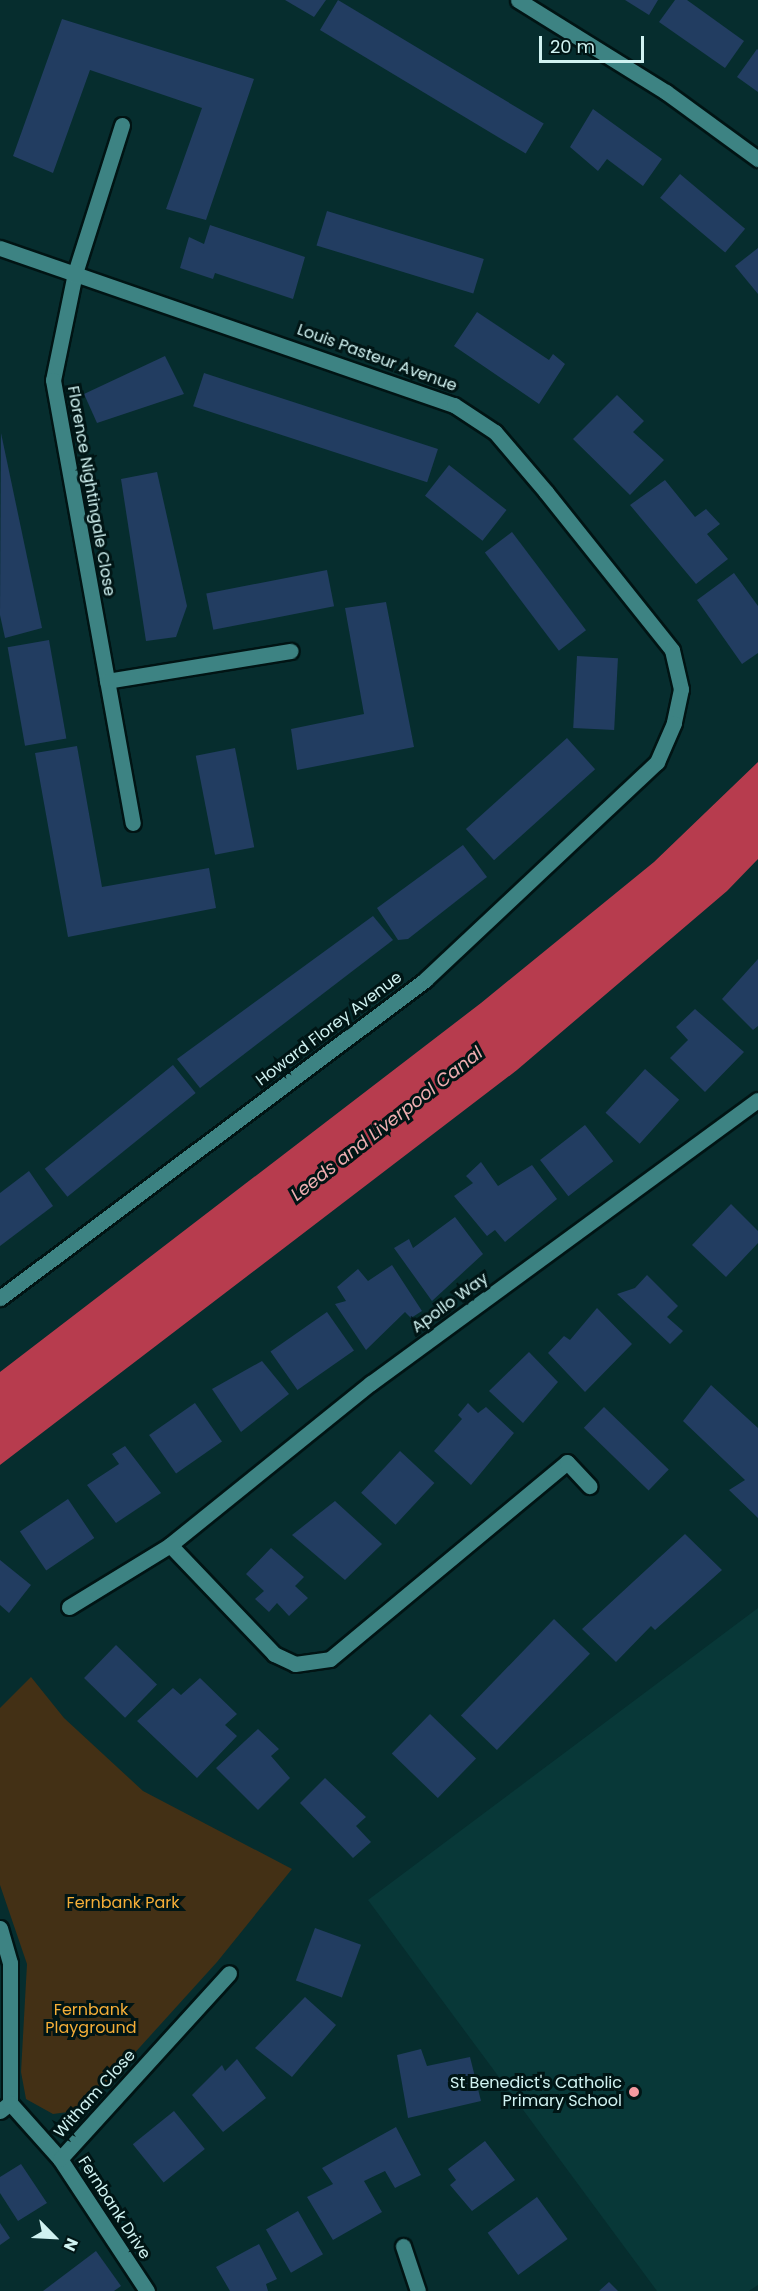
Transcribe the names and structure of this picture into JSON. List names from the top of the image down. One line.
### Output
{"streets":{"street":["Louis Pasteur Avenue","Florence Nightingale Close","Howard Florey Avenue","Apollo Way","Witham Close","Fernbank Drive"]},"crossings":[["Louis Pasteur Avenue","Florence Nightingale Close"],["Louis Pasteur Avenue","Howard Florey Avenue"],["Witham Close","Fernbank Drive"]],"water":["Leeds and Liverpool Canal"],"parks":["Fernbank Park","Fernbank Playground"],"places":["St Benedict's Catholic Primary School"],"scale_bar":"20 m","north":"bottom right"}
